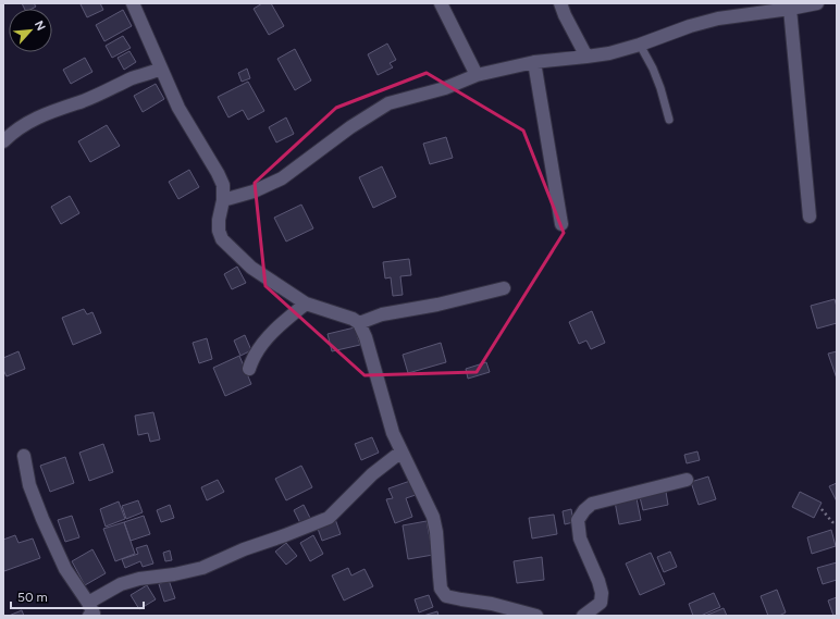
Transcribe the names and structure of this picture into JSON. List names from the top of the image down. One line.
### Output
{"scale_bar":"50 m","north":"top right"}
